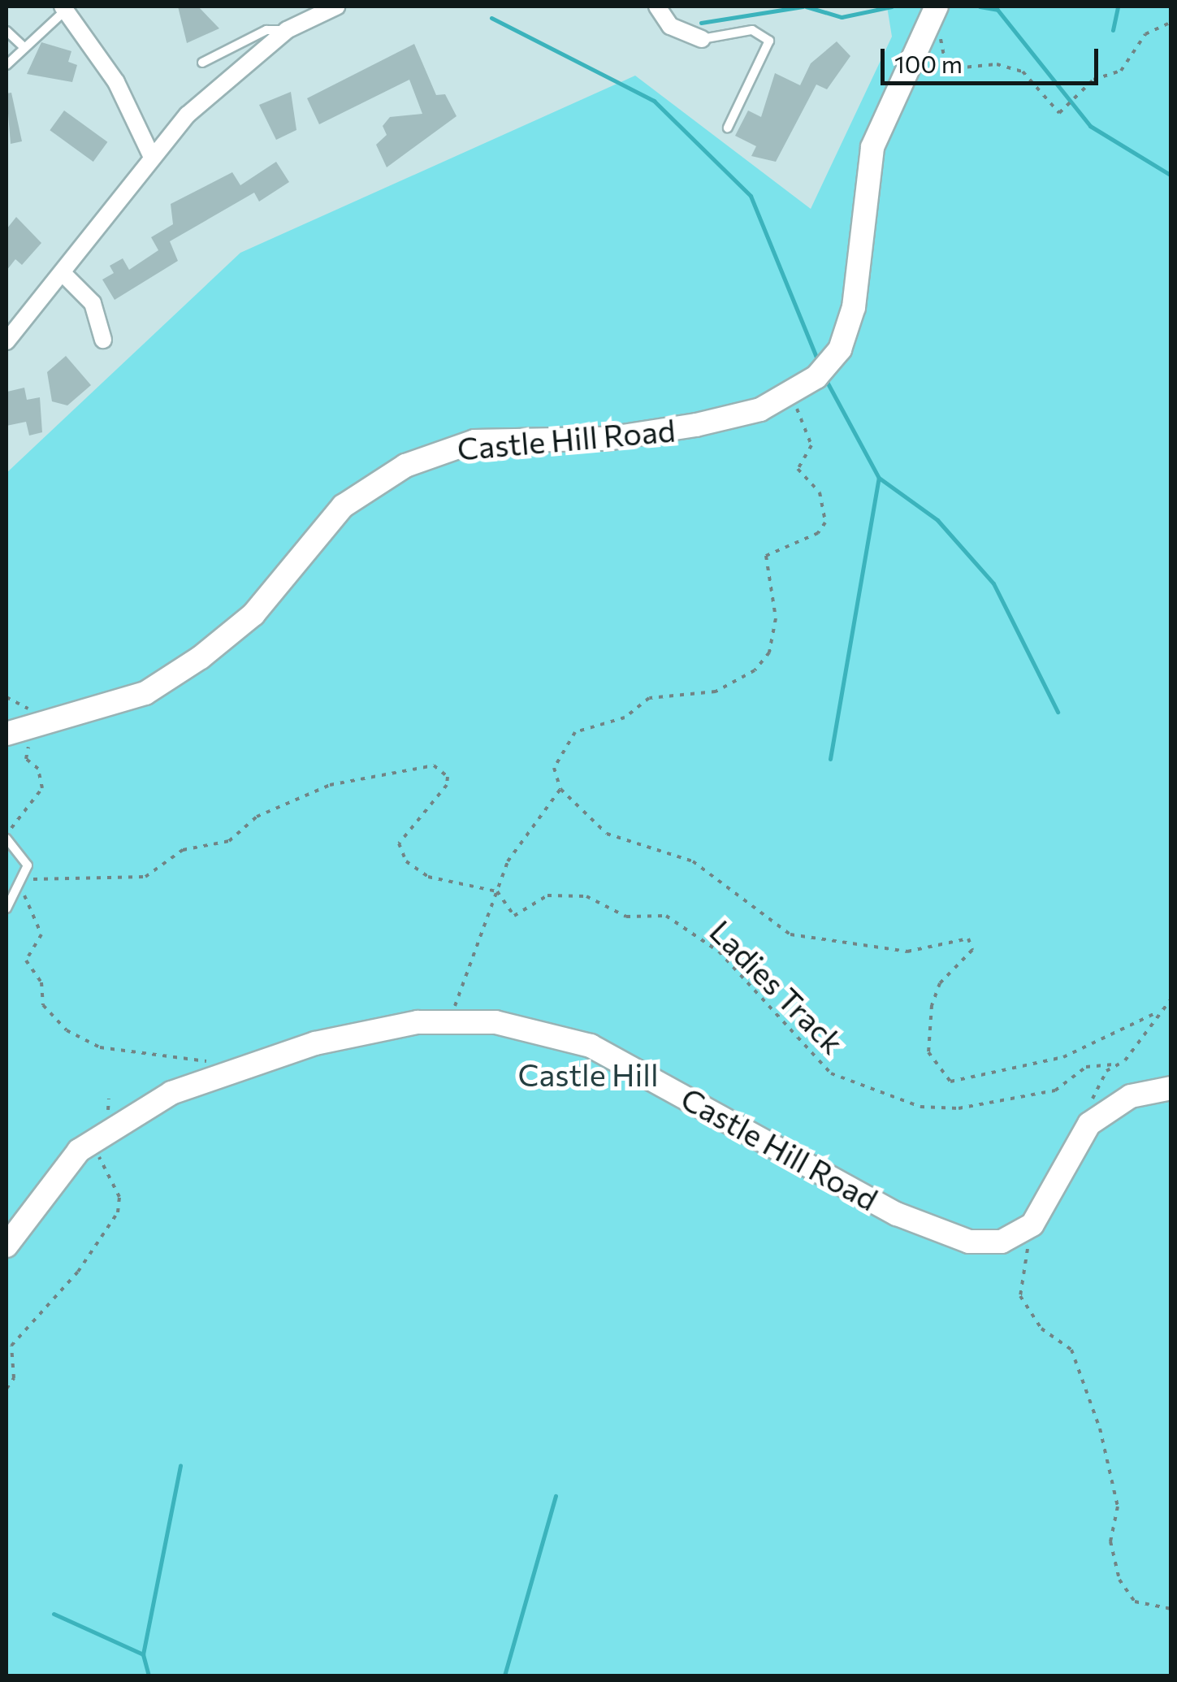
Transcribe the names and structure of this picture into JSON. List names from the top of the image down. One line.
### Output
{"streets":{"main road":["Castle Hill Road"],"path":["Ladies Track"]},"parks":["Castle Hill"],"scale_bar":"100 m"}
